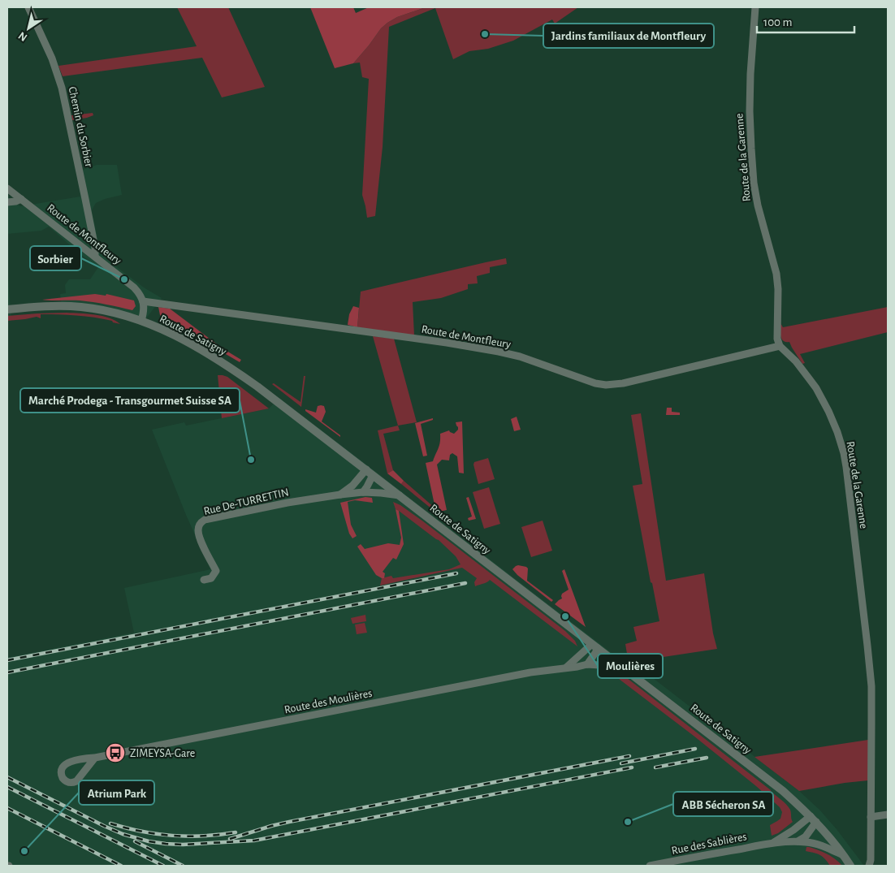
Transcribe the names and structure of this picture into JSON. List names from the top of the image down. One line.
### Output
{"streets":{"street":["Chemin du Sorbier","Route de la Garenne","Route de Montfleury","Route de Satigny","Rue De-TURRETTIN","Route des Moulières","Rue des Sablières"]},"crossings":[["Chemin du Sorbier","Route de Montfleury"],["Route de la Garenne","Route de Montfleury"],["Route de Satigny","Rue De-TURRETTIN"],["Route de Satigny","Rue des Sablières"]],"places":{"other":["Jardins familiaux de Montfleury","Sorbier","Marché Prodega - Transgourmet Suisse SA","Moulières","ABB Sécheron SA","Atrium Park"],"bus stop":["ZIMEYSA-Gare"]},"scale_bar":"100 m","north":"bottom left"}
